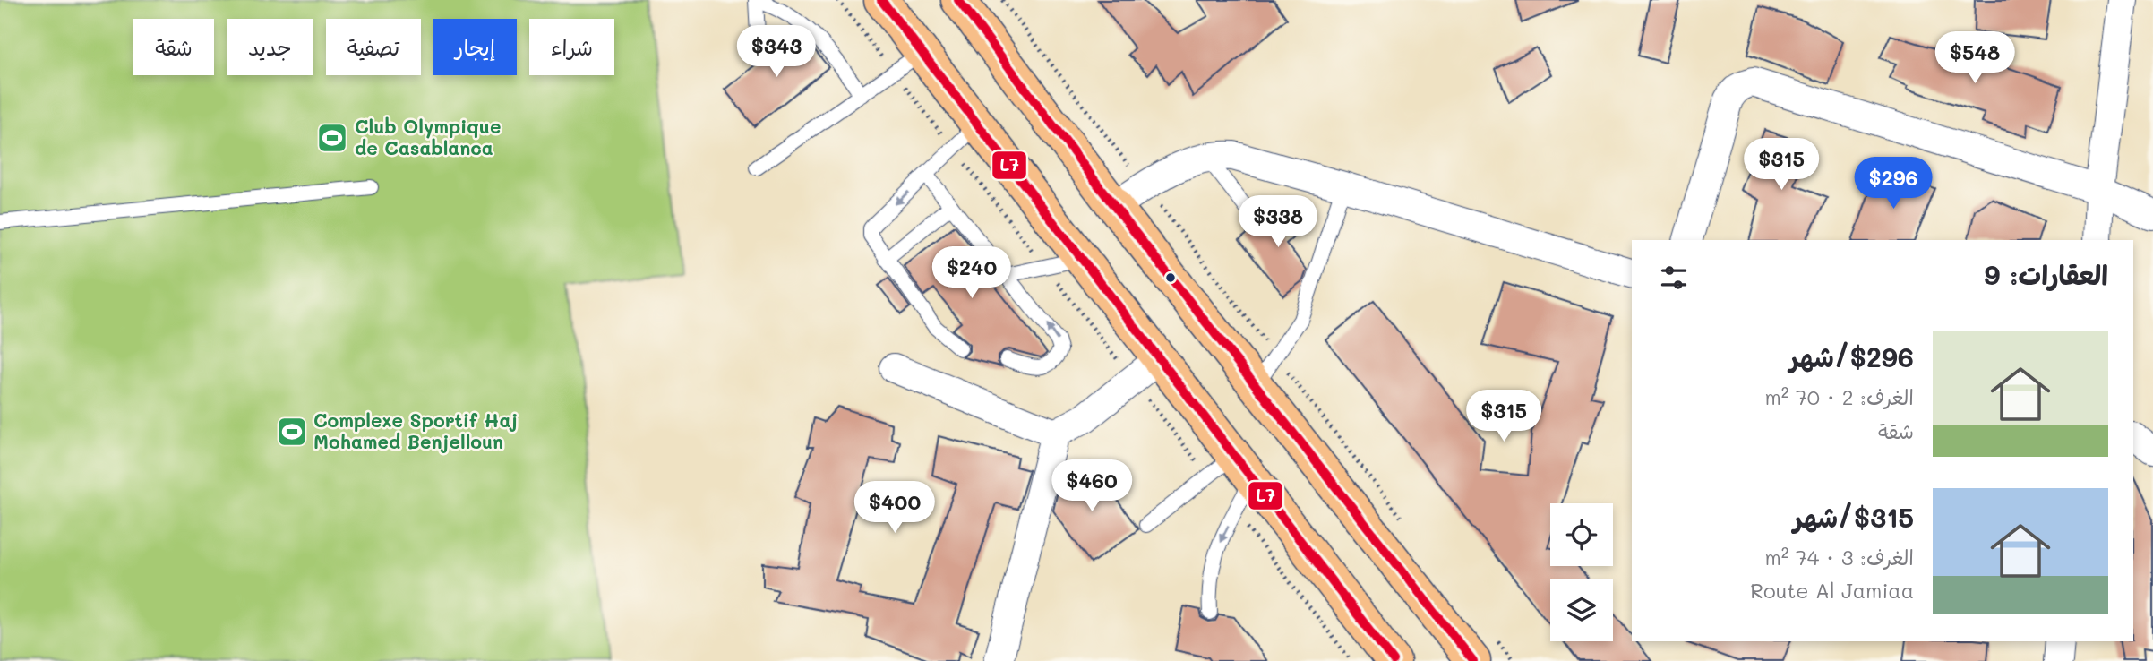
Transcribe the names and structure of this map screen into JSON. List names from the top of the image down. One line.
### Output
{"places":{"sports":["Club Olympique de Casablanca","Complexe Sportif Haj Mohamed Benjelloun"]},"lines":["transit line L7"],"page":{"chip":["شراء","إيجار","تصفية","جديد","شقة"],"price":["$343","$548","$315","$296","$338","$240","$315","$460","$400"],"heading":"العقارات: 9","list":[{"name":"$296/شهر","note":"الغرف: 2 · 70 m² · شقة"},{"name":"$315/شهر","note":"الغرف: 3 · 74 m² · Route Al Jamiaa"}]}}
